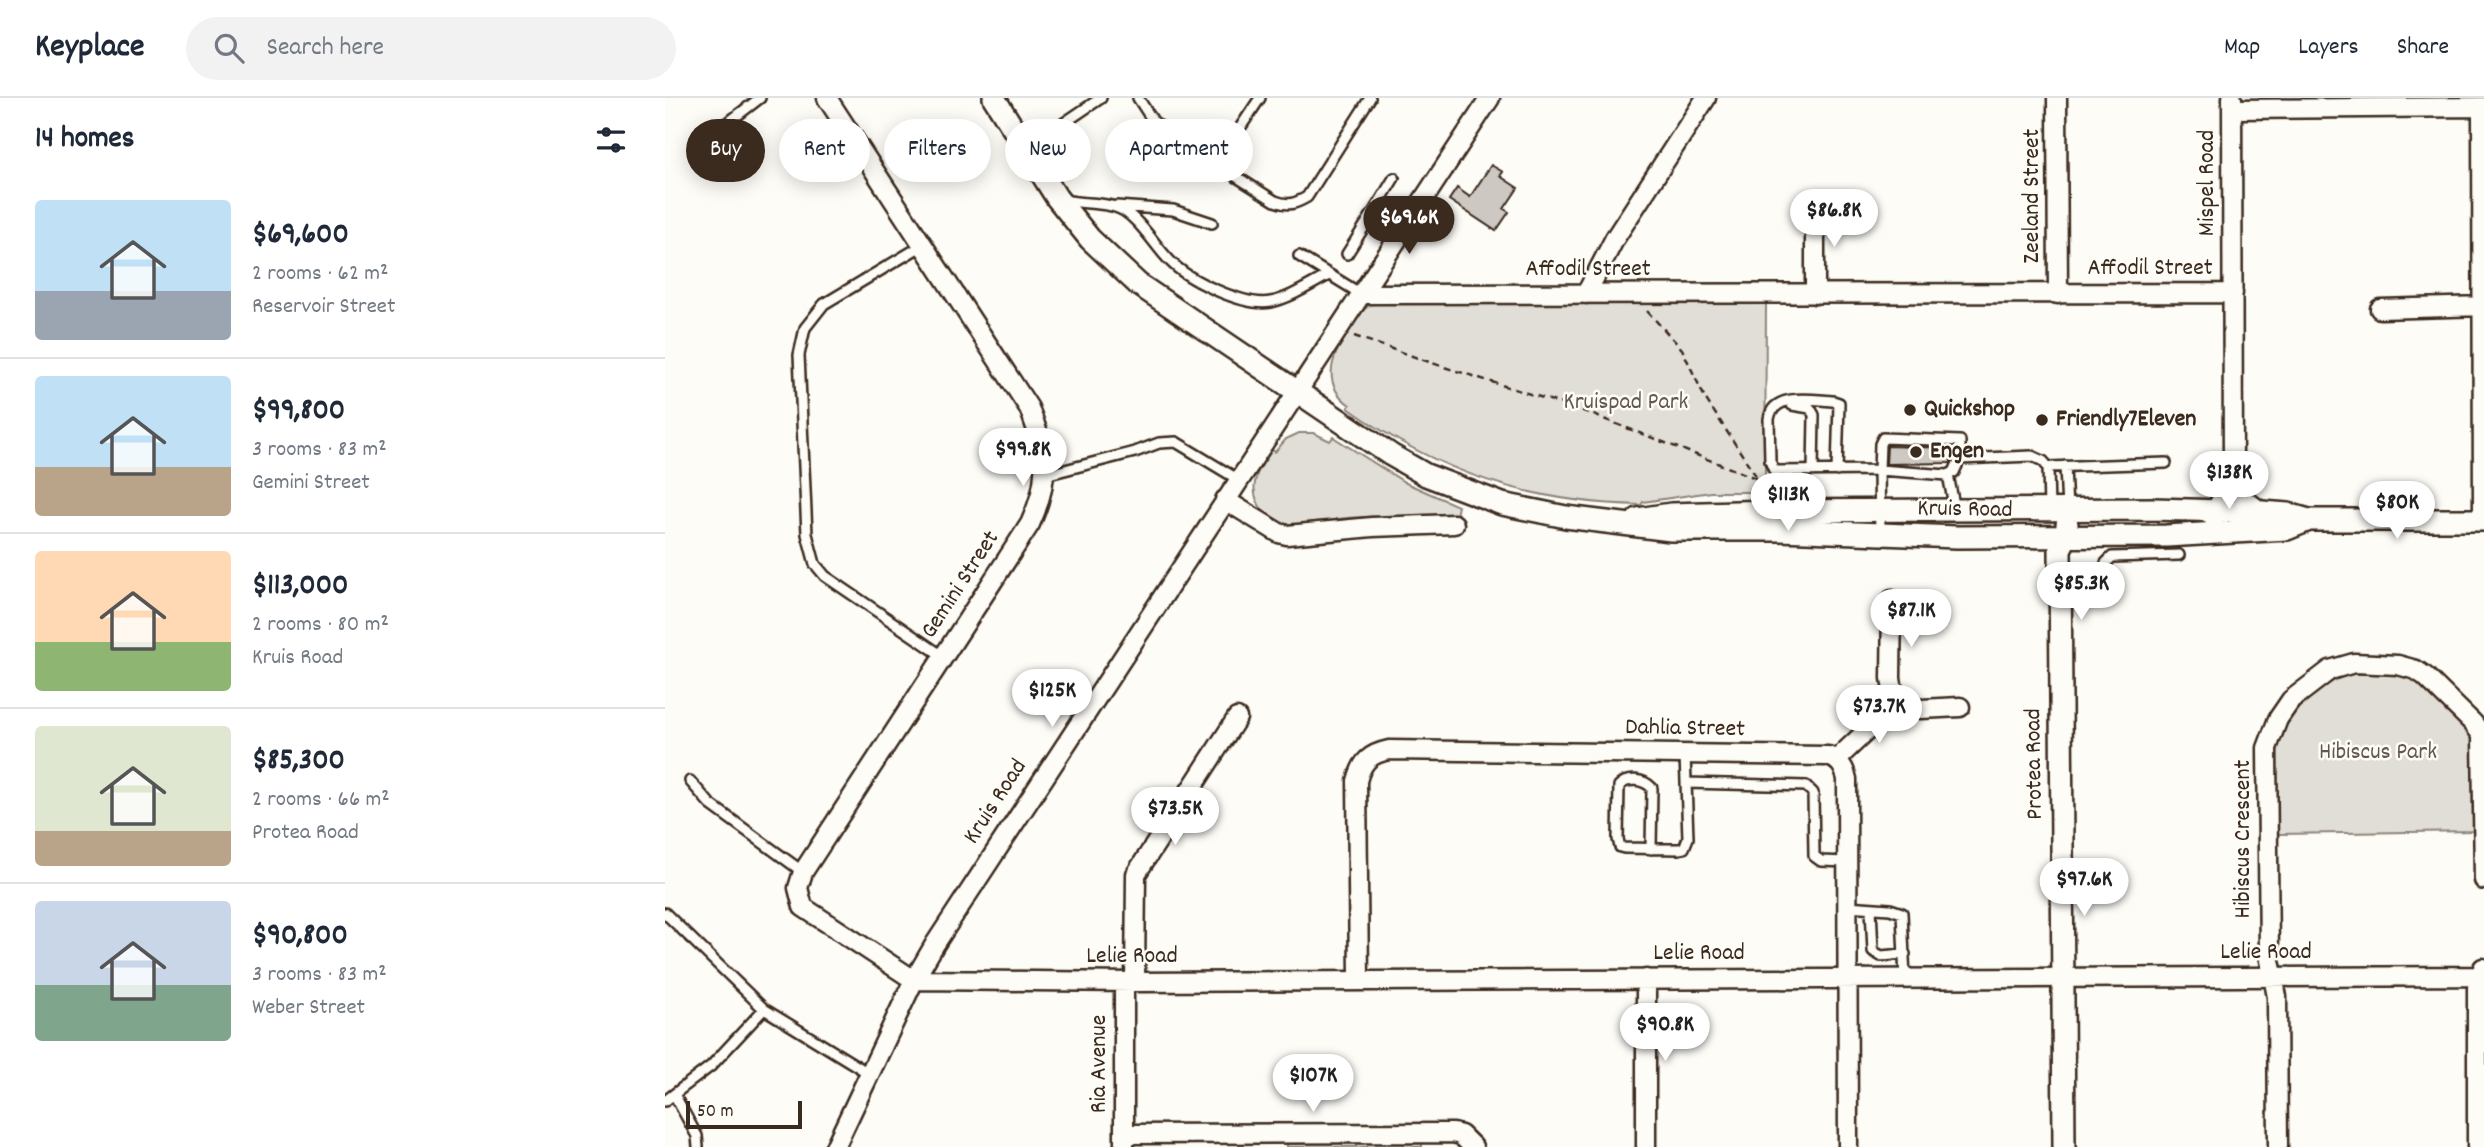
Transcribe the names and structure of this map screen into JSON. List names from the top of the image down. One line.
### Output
{"streets":{"street":["Mispel Road","Zeeland Street","Affodil Street","Kruis Road","Gemini Street","Dahlia Street","Protea Road","Hibiscus Crescent","Lelie Road","Ria Avenue"]},"crossings":[["Mispel Road","Affodil Street"],["Mispel Road","Kruis Road"],["Zeeland Street","Affodil Street"],["Kruis Road","Protea Road"],["Kruis Road","Lelie Road"],["Dahlia Street","Lelie Road"],["Protea Road","Lelie Road"],["Hibiscus Crescent","Lelie Road"],["Lelie Road","Ria Avenue"]],"parks":["Kruispad Park","Hibiscus Park"],"places":["Quickshop","Friendly7Eleven","Engen"],"scale_bar":"50 m","page":{"header":"Keyplace","search":"Search here","nav":["Map","Layers","Share"],"heading":"14 homes","chip":["Buy","Rent","Filters","New","Apartment"],"list":[{"name":"$69,600","note":"2 rooms · 62 m² · Reservoir Street"},{"name":"$99,800","note":"3 rooms · 83 m² · Gemini Street"},{"name":"$113,000","note":"2 rooms · 80 m² · Kruis Road"},{"name":"$85,300","note":"2 rooms · 66 m² · Protea Road"},{"name":"$90,800","note":"3 rooms · 83 m² · Weber Street"}],"price":["$86.8K","$69.6K","$99.8K","$138K","$113K","$80K","$85.3K","$87.1K","$125K","$73.7K","$73.5K","$97.6K","$90.8K","$107K"],"scale":"50 m"}}
